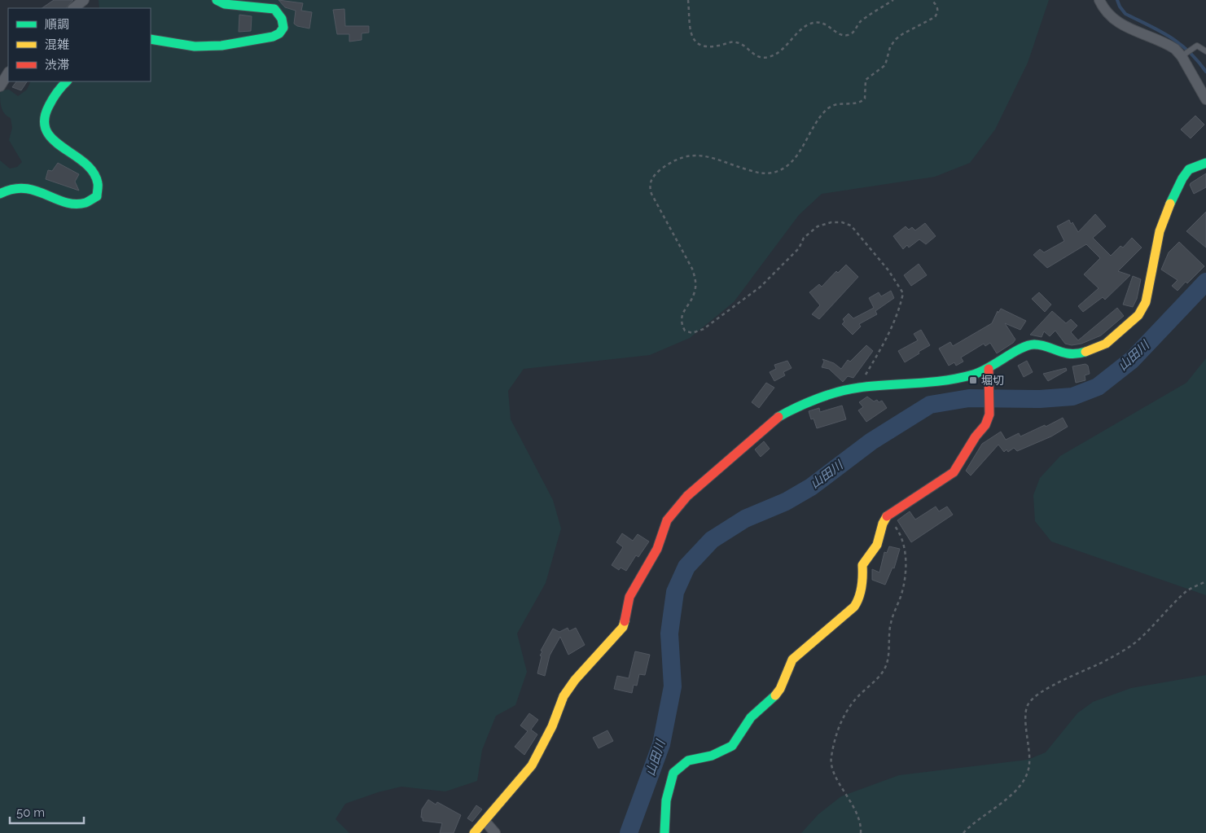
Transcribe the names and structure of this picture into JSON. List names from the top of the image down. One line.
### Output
{"water":["山田川"],"places":{"transit":["堀切"]},"legend":["順調","混雑","渋滞"],"scale_bar":"50 m"}
